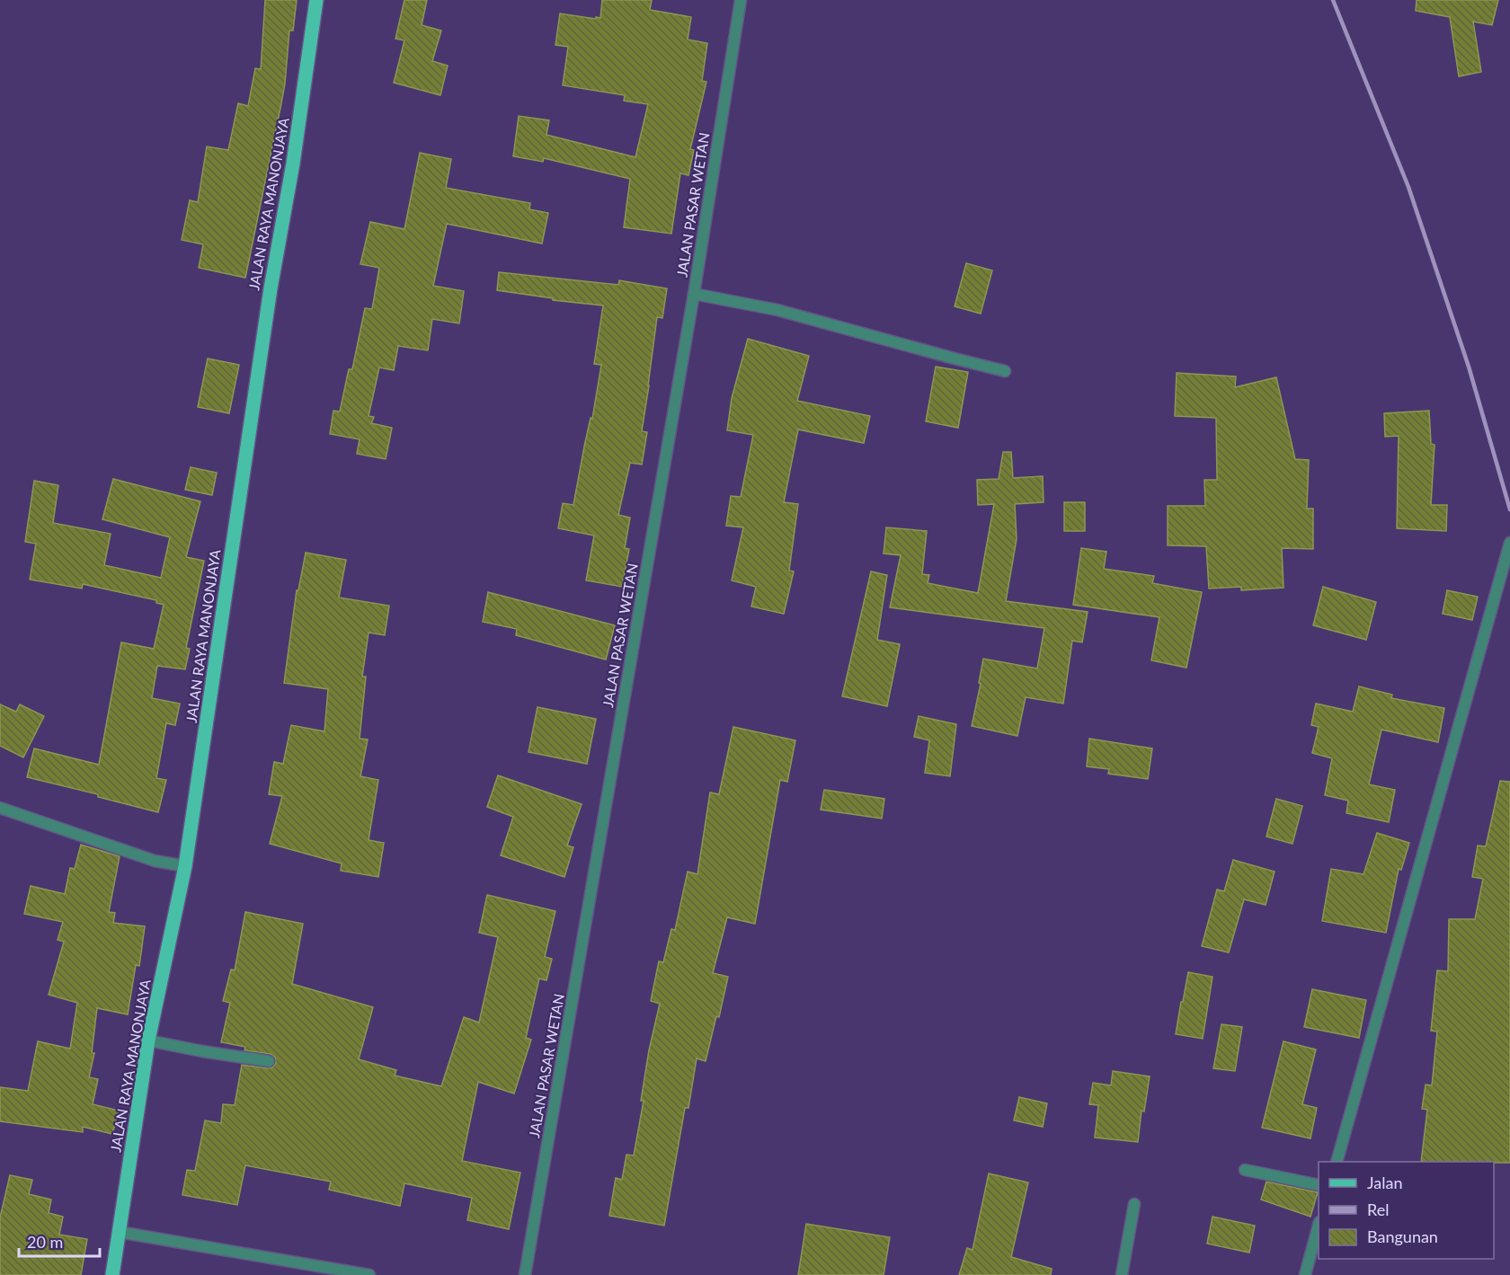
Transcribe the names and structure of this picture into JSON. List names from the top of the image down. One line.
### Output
{"streets":{"main road":["JALAN RAYA MANONJAYA"],"street":["JALAN PASAR WETAN"]},"legend":["Jalan","Rel","Bangunan"],"scale_bar":"20 m"}
